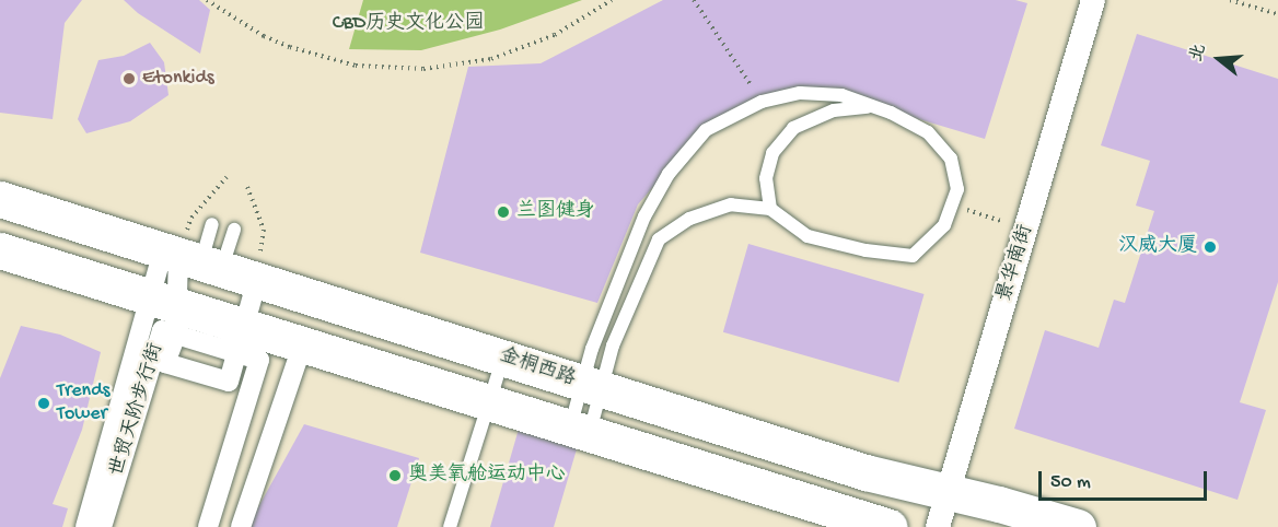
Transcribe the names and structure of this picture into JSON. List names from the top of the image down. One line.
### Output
{"streets":{"main road":["金桐西路"],"street":["景华南街","世贸天阶步行街"]},"crossings":[["景华南街","金桐西路"]],"parks":["CBD历史文化公园"],"places":["Etonkids","兰图健身","汉威大厦","Trends Tower","奥美氧舱运动中心"],"scale_bar":"50 m","north":"left"}
